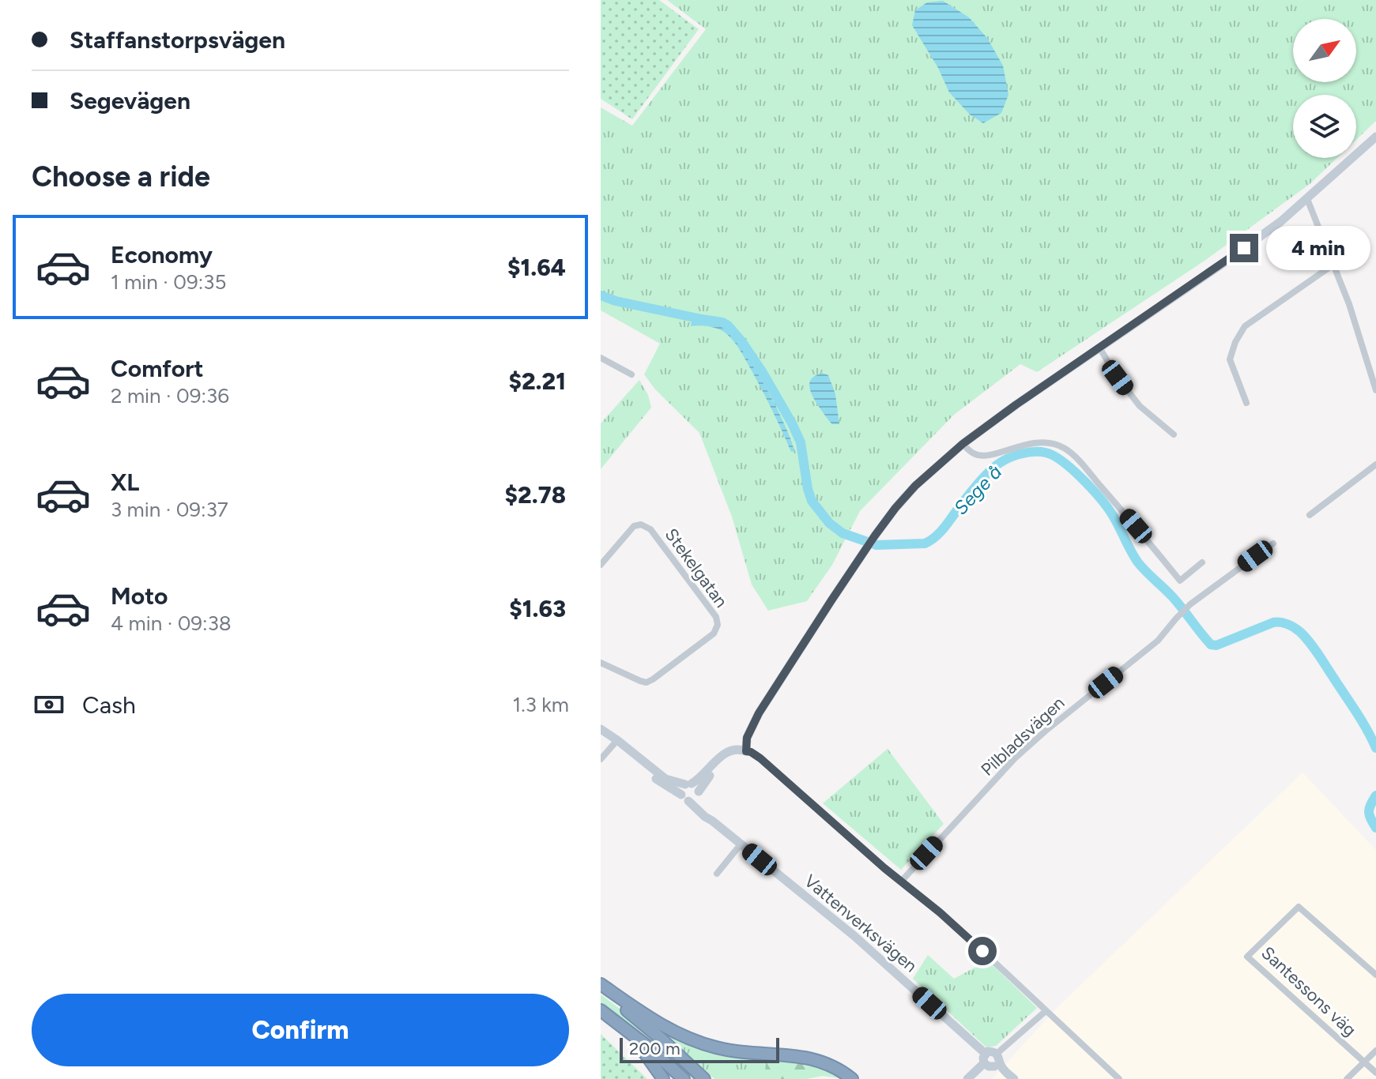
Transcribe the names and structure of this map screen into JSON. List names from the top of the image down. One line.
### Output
{"streets":{"street":["Stekelgatan","Pilbladsvägen","Vattenverksvägen","Santessons väg"]},"water":["Sege å"],"scale_bar":"200 m","north":"top right","page":{"banner":["Staffanstorpsvägen","Segevägen"],"heading":"Choose a ride","list":[{"name":"Economy","note":"1 min · 09:35","value":"$1.64"},{"name":"Comfort","note":"2 min · 09:36","value":"$2.21"},{"name":"XL","note":"3 min · 09:37","value":"$2.78"},{"name":"Moto","note":"4 min · 09:38","value":"$1.63"}],"bubble":"4 min","pay":["Cash","1.3 km"],"buttons":"Confirm","scale":"200 m"}}
